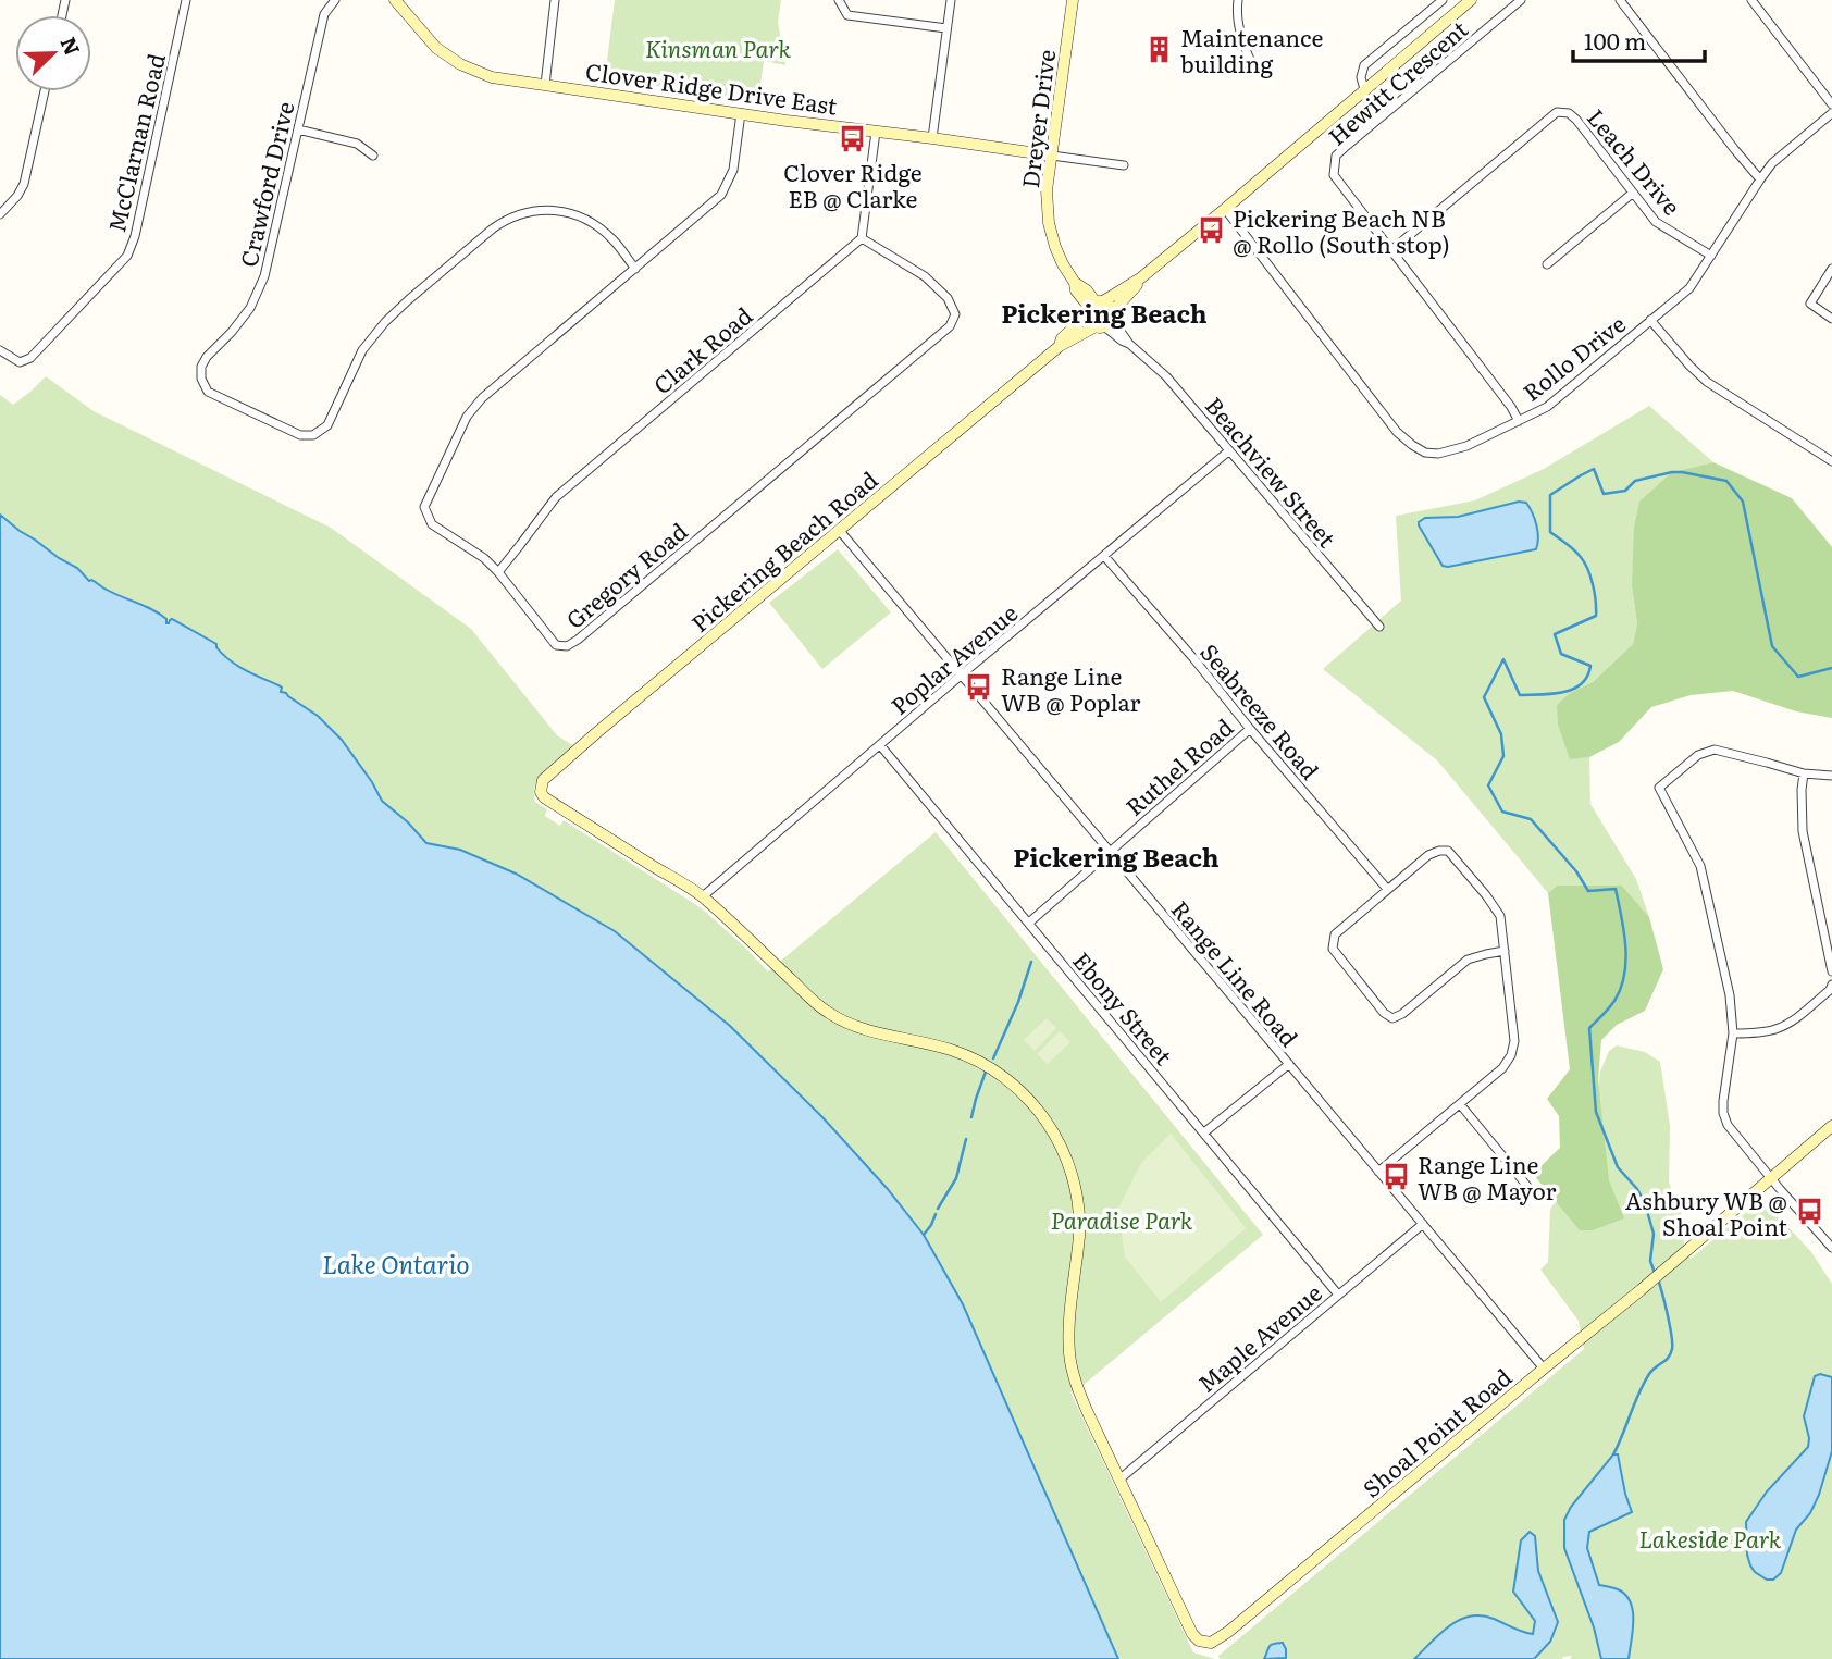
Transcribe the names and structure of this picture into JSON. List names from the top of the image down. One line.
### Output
{"streets":{"street":["Hewitt Crescent","Clover Ridge Drive East","Dreyer Drive","McClarnan Road","Leach Drive","Crawford Drive","Clark Road","Rollo Drive","Beachview Street","Pickering Beach Road","Gregory Road","Poplar Avenue","Seabreeze Road","Ruthel Road","Range Line Road","Ebony Street","Maple Avenue","Shoal Point Road"]},"crossings":[["Hewitt Crescent","Leach Drive"],["Hewitt Crescent","Rollo Drive"],["Clover Ridge Drive East","Dreyer Drive"],["Clover Ridge Drive East","Gregory Road"],["Dreyer Drive","Pickering Beach Road"],["Leach Drive","Rollo Drive"],["Crawford Drive","Gregory Road"],["Clark Road","Gregory Road"],["Rollo Drive","Pickering Beach Road"],["Beachview Street","Pickering Beach Road"],["Beachview Street","Poplar Avenue"],["Pickering Beach Road","Poplar Avenue"],["Pickering Beach Road","Range Line Road"],["Poplar Avenue","Seabreeze Road"],["Poplar Avenue","Range Line Road"],["Poplar Avenue","Ebony Street"],["Seabreeze Road","Ruthel Road"],["Ruthel Road","Range Line Road"],["Ruthel Road","Ebony Street"],["Range Line Road","Maple Avenue"],["Range Line Road","Shoal Point Road"],["Ebony Street","Maple Avenue"],["Maple Avenue","Shoal Point Road"]],"districts":["Pickering Beach","Pickering Beach"],"water":["Lake Ontario"],"parks":["Kinsman Park","Paradise Park","Lakeside Park"],"places":{"building":["Maintenance building"],"bus stop":["Clover Ridge EB @ Clarke","Pickering Beach NB @ Rollo (South stop)","Range Line WB @ Poplar","Range Line WB @ Mayor","Ashbury WB @ Shoal Point"]},"scale_bar":"100 m","north":"top right"}
